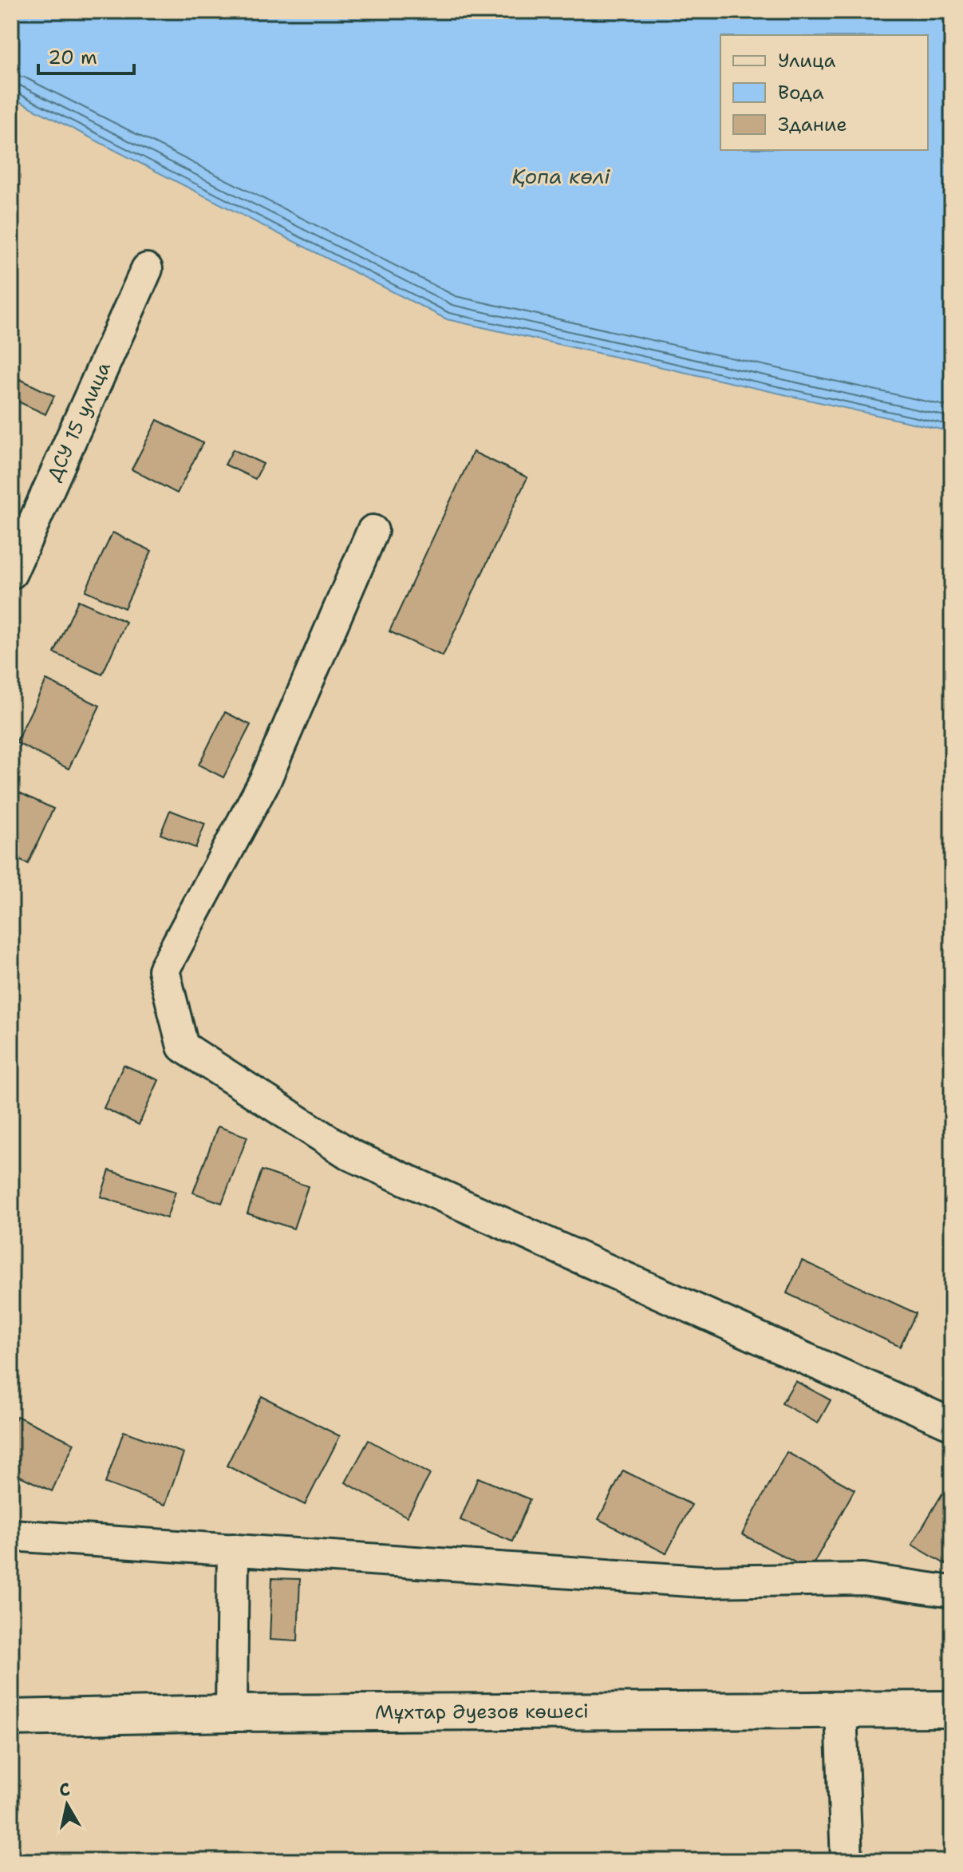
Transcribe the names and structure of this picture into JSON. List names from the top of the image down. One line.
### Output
{"streets":{"main road":["Мұхтар Әуезов көшесі"],"lane":["ДСУ 15 улица"]},"water":["Қопа көлі"],"legend":["Улица","Вода","Здание"],"scale_bar":"20 m","north":"top"}
